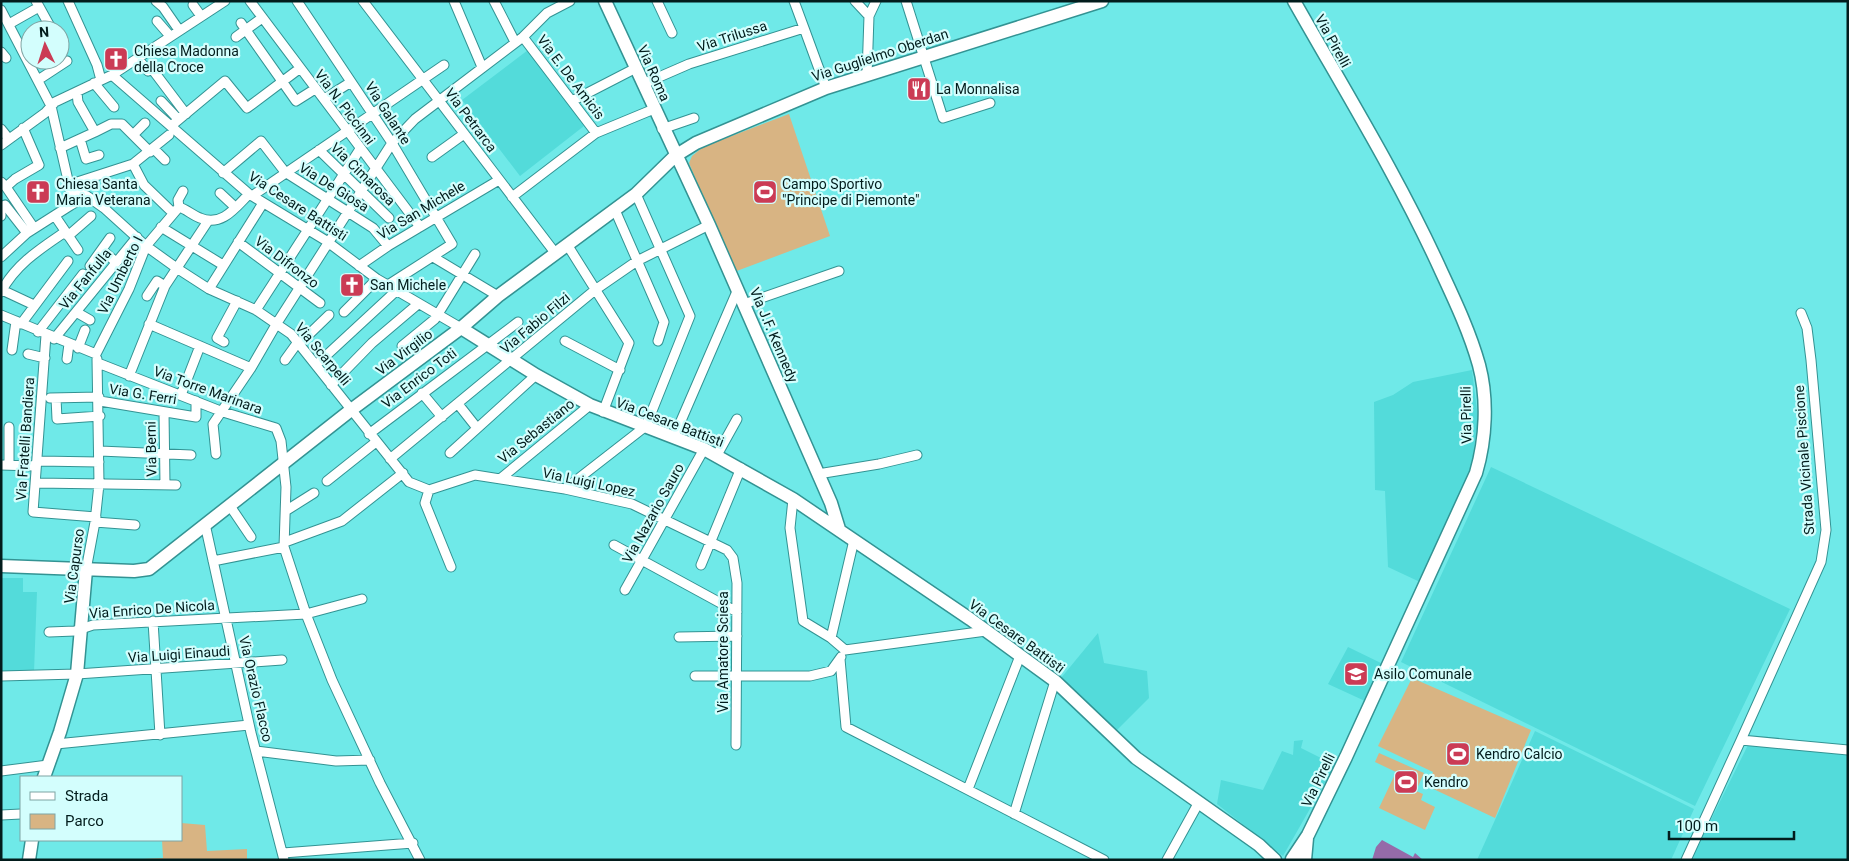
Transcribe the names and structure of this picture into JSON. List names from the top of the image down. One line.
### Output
{"streets":{"street":["Via Trilussa","Via Pirelli","Via Guglielmo Oberdan","Via Roma","Via E. De Amicis","Via N. Piccinni","Via Galante","Via Petrarca","Via Cimarosa","Via De Giosa","Via Cesare Battisti","Via San Michele","Via Difronzo","Via Umberto I","Via Fanfulla","Via Fabio Filzi","Via J.F. Kennedy","Via Virgilio","Via Scarpelli","Via Enrico Toti","Via Torre Marinara","Via G. Ferri","Via Sebastiano","Via Fratelli Bandiera","Via Berni","Strada Vicinale Piscione","Via Luigi Lopez","Via Nazario Sauro","Via Capurso","Via Enrico De Nicola","Via Amatore Sciesa","Via Luigi Einaudi","Via Orazio Flacco"]},"crossings":[["Via Trilussa","Via Roma"],["Via Pirelli","Via Cesare Battisti"],["Via Guglielmo Oberdan","Via Roma"],["Via Guglielmo Oberdan","Via J.F. Kennedy"],["Via Guglielmo Oberdan","Via Virgilio"],["Via Roma","Via J.F. Kennedy"],["Via Roma","Via Virgilio"],["Via E. De Amicis","Via N. Piccinni"],["Via E. De Amicis","Via Galante"],["Via E. De Amicis","Via Petrarca"],["Via E. De Amicis","Via Cimarosa"],["Via E. De Amicis","Via De Giosa"],["Via E. De Amicis","Via Cesare Battisti"],["Via E. De Amicis","Via Difronzo"],["Via E. De Amicis","Via Scarpelli"],["Via E. De Amicis","Via Torre Marinara"],["Via N. Piccinni","Via San Michele"],["Via Galante","Via San Michele"],["Via Petrarca","Via San Michele"],["Via Petrarca","Via Virgilio"],["Via De Giosa","Via San Michele"],["Via Cesare Battisti","Via San Michele"],["Via Cesare Battisti","Via Fabio Filzi"],["Via Cesare Battisti","Via J.F. Kennedy"],["Via Cesare Battisti","Via Virgilio"],["Via Cesare Battisti","Via Enrico Toti"],["Via Cesare Battisti","Via Sebastiano"],["Via Cesare Battisti","Via Nazario Sauro"],["Via Umberto I","Via Scarpelli"],["Via Umberto I","Via Torre Marinara"],["Via Umberto I","Via Capurso"],["Via Fanfulla","Via Scarpelli"],["Via Fanfulla","Via Torre Marinara"],["Via Fanfulla","Via Fratelli Bandiera"],["Via Fabio Filzi","Via J.F. Kennedy"],["Via Fabio Filzi","Via Scarpelli"],["Via J.F. Kennedy","Via Virgilio"],["Via Virgilio","Via Scarpelli"],["Via Virgilio","Via Torre Marinara"],["Via Virgilio","Via Capurso"],["Via Virgilio","Via Orazio Flacco"],["Via Scarpelli","Via Enrico Toti"],["Via Scarpelli","Via Luigi Lopez"],["Via Torre Marinara","Via G. Ferri"],["Via Torre Marinara","Via Fratelli Bandiera"],["Via Torre Marinara","Via Capurso"],["Via G. Ferri","Via Fratelli Bandiera"],["Via G. Ferri","Via Berni"],["Via G. Ferri","Via Capurso"],["Via Sebastiano","Via Luigi Lopez"],["Via Fratelli Bandiera","Via Capurso"],["Via Luigi Lopez","Via Nazario Sauro"],["Via Luigi Lopez","Via Amatore Sciesa"],["Via Capurso","Via Enrico De Nicola"],["Via Capurso","Via Luigi Einaudi"],["Via Enrico De Nicola","Via Orazio Flacco"],["Via Luigi Einaudi","Via Orazio Flacco"]],"places":{"church":["Chiesa Madonna della Croce","Chiesa Santa Maria Veterana","San Michele"],"restaurant":["La Monnalisa"],"sports":["Campo Sportivo \"Principe di Piemonte\"","Kendro Calcio","Kendro"],"school or university":["Asilo Comunale"]},"legend":["Strada","Parco"],"scale_bar":"100 m","north":"top"}
